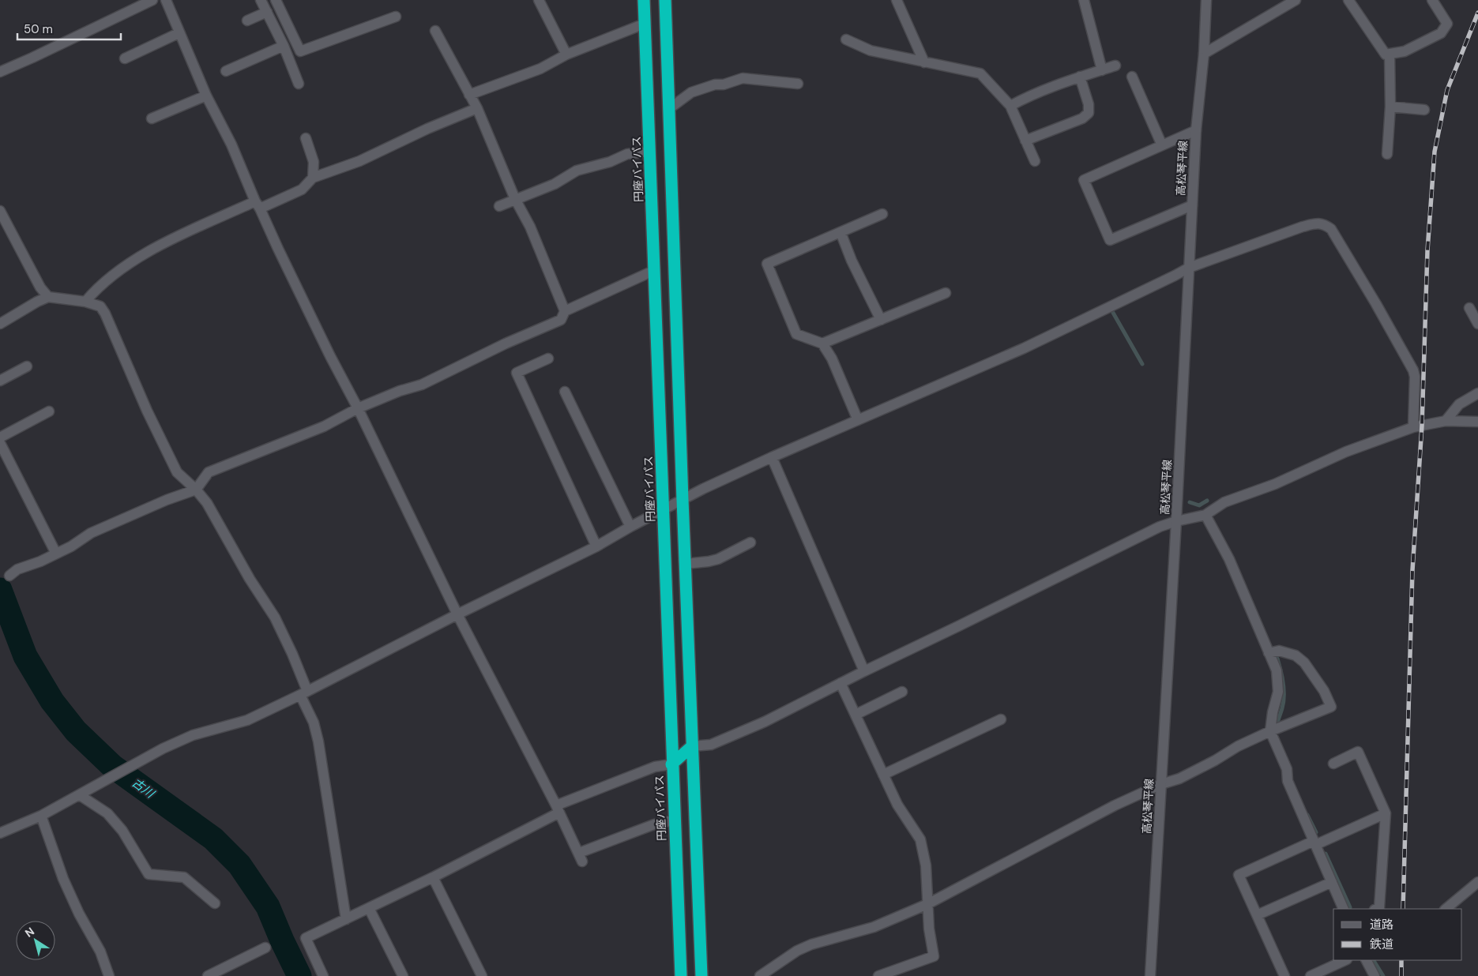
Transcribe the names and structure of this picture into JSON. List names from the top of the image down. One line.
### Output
{"streets":{"highway":["円座バイパス"],"street":["高松琴平線"]},"water":["古川"],"legend":["道路","鉄道"],"scale_bar":"50 m","north":"top left"}
